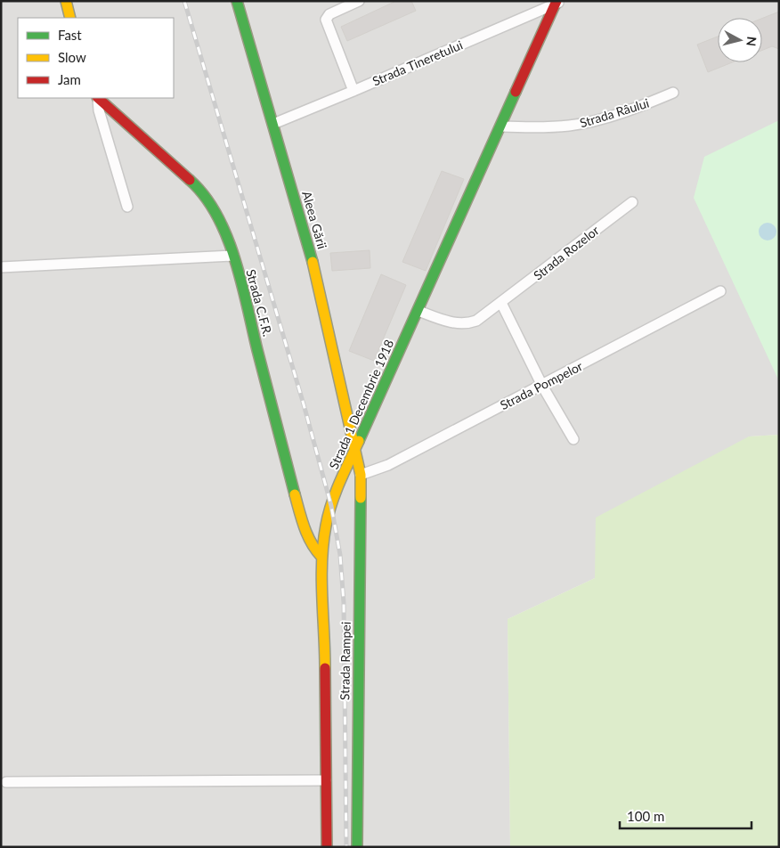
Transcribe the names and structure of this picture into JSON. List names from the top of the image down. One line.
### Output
{"streets":{"street":["Strada Tineretului","Strada Râului","Aleea Gării","Strada Rozelor","Strada C.F.R.","Strada Pompelor","Strada 1 Decembrie 1918","Strada Rampei"]},"crossings":[["Strada Tineretului","Aleea Gării"],["Strada Tineretului","Strada 1 Decembrie 1918"],["Strada Râului","Strada 1 Decembrie 1918"],["Aleea Gării","Strada Pompelor"],["Aleea Gării","Strada 1 Decembrie 1918"],["Aleea Gării","Strada Rampei"],["Strada Rozelor","Strada 1 Decembrie 1918"],["Strada C.F.R.","Strada 1 Decembrie 1918"],["Strada Pompelor","Strada Rampei"]],"legend":["Fast","Slow","Jam"],"scale_bar":"100 m","north":"right"}
